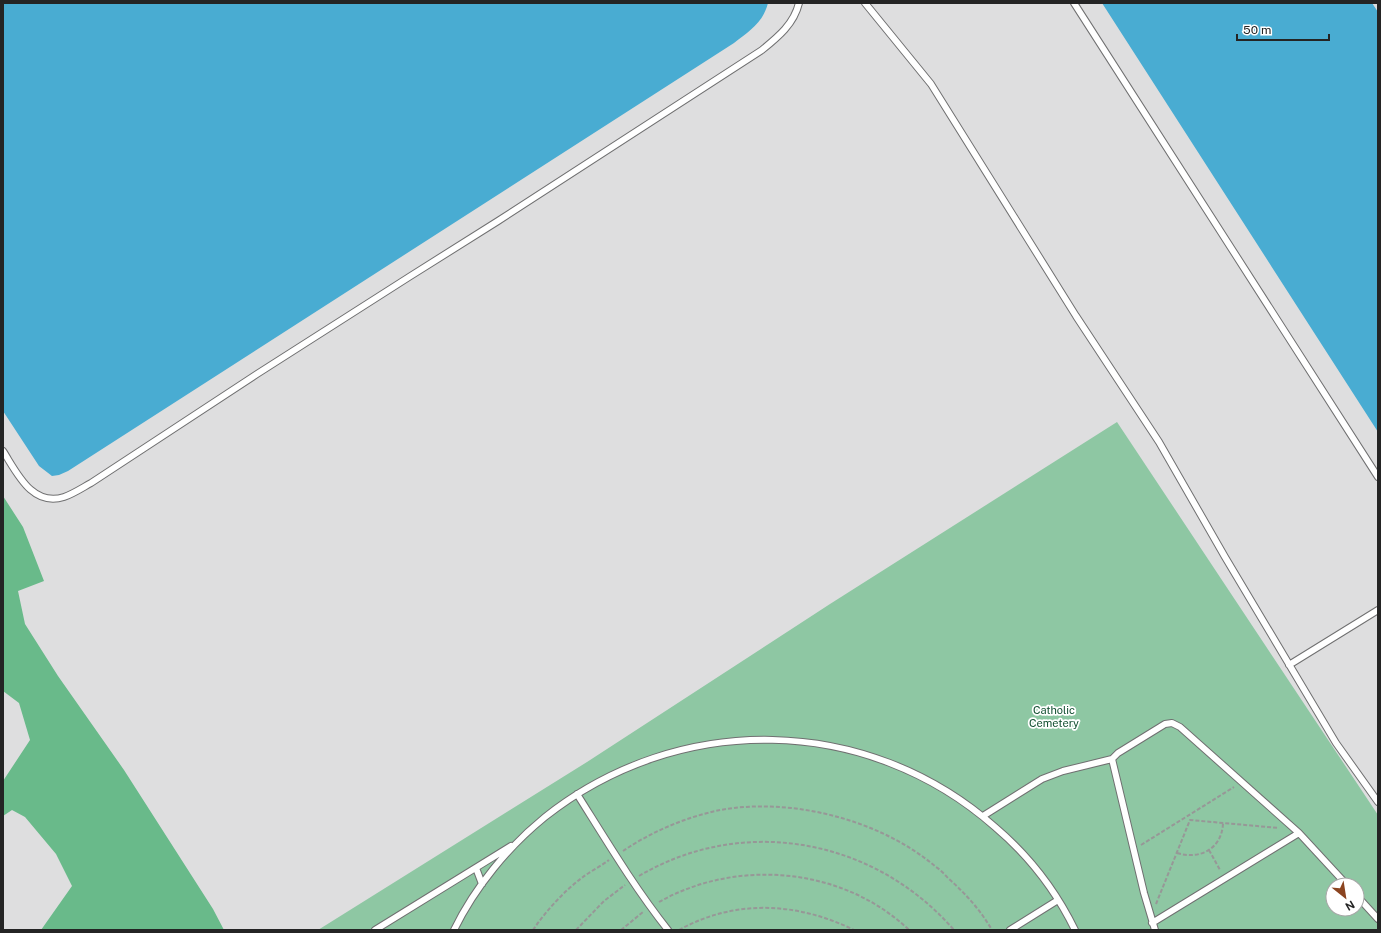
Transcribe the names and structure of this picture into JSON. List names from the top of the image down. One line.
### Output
{"parks":["Catholic Cemetery"],"scale_bar":"50 m","north":"bottom right"}
